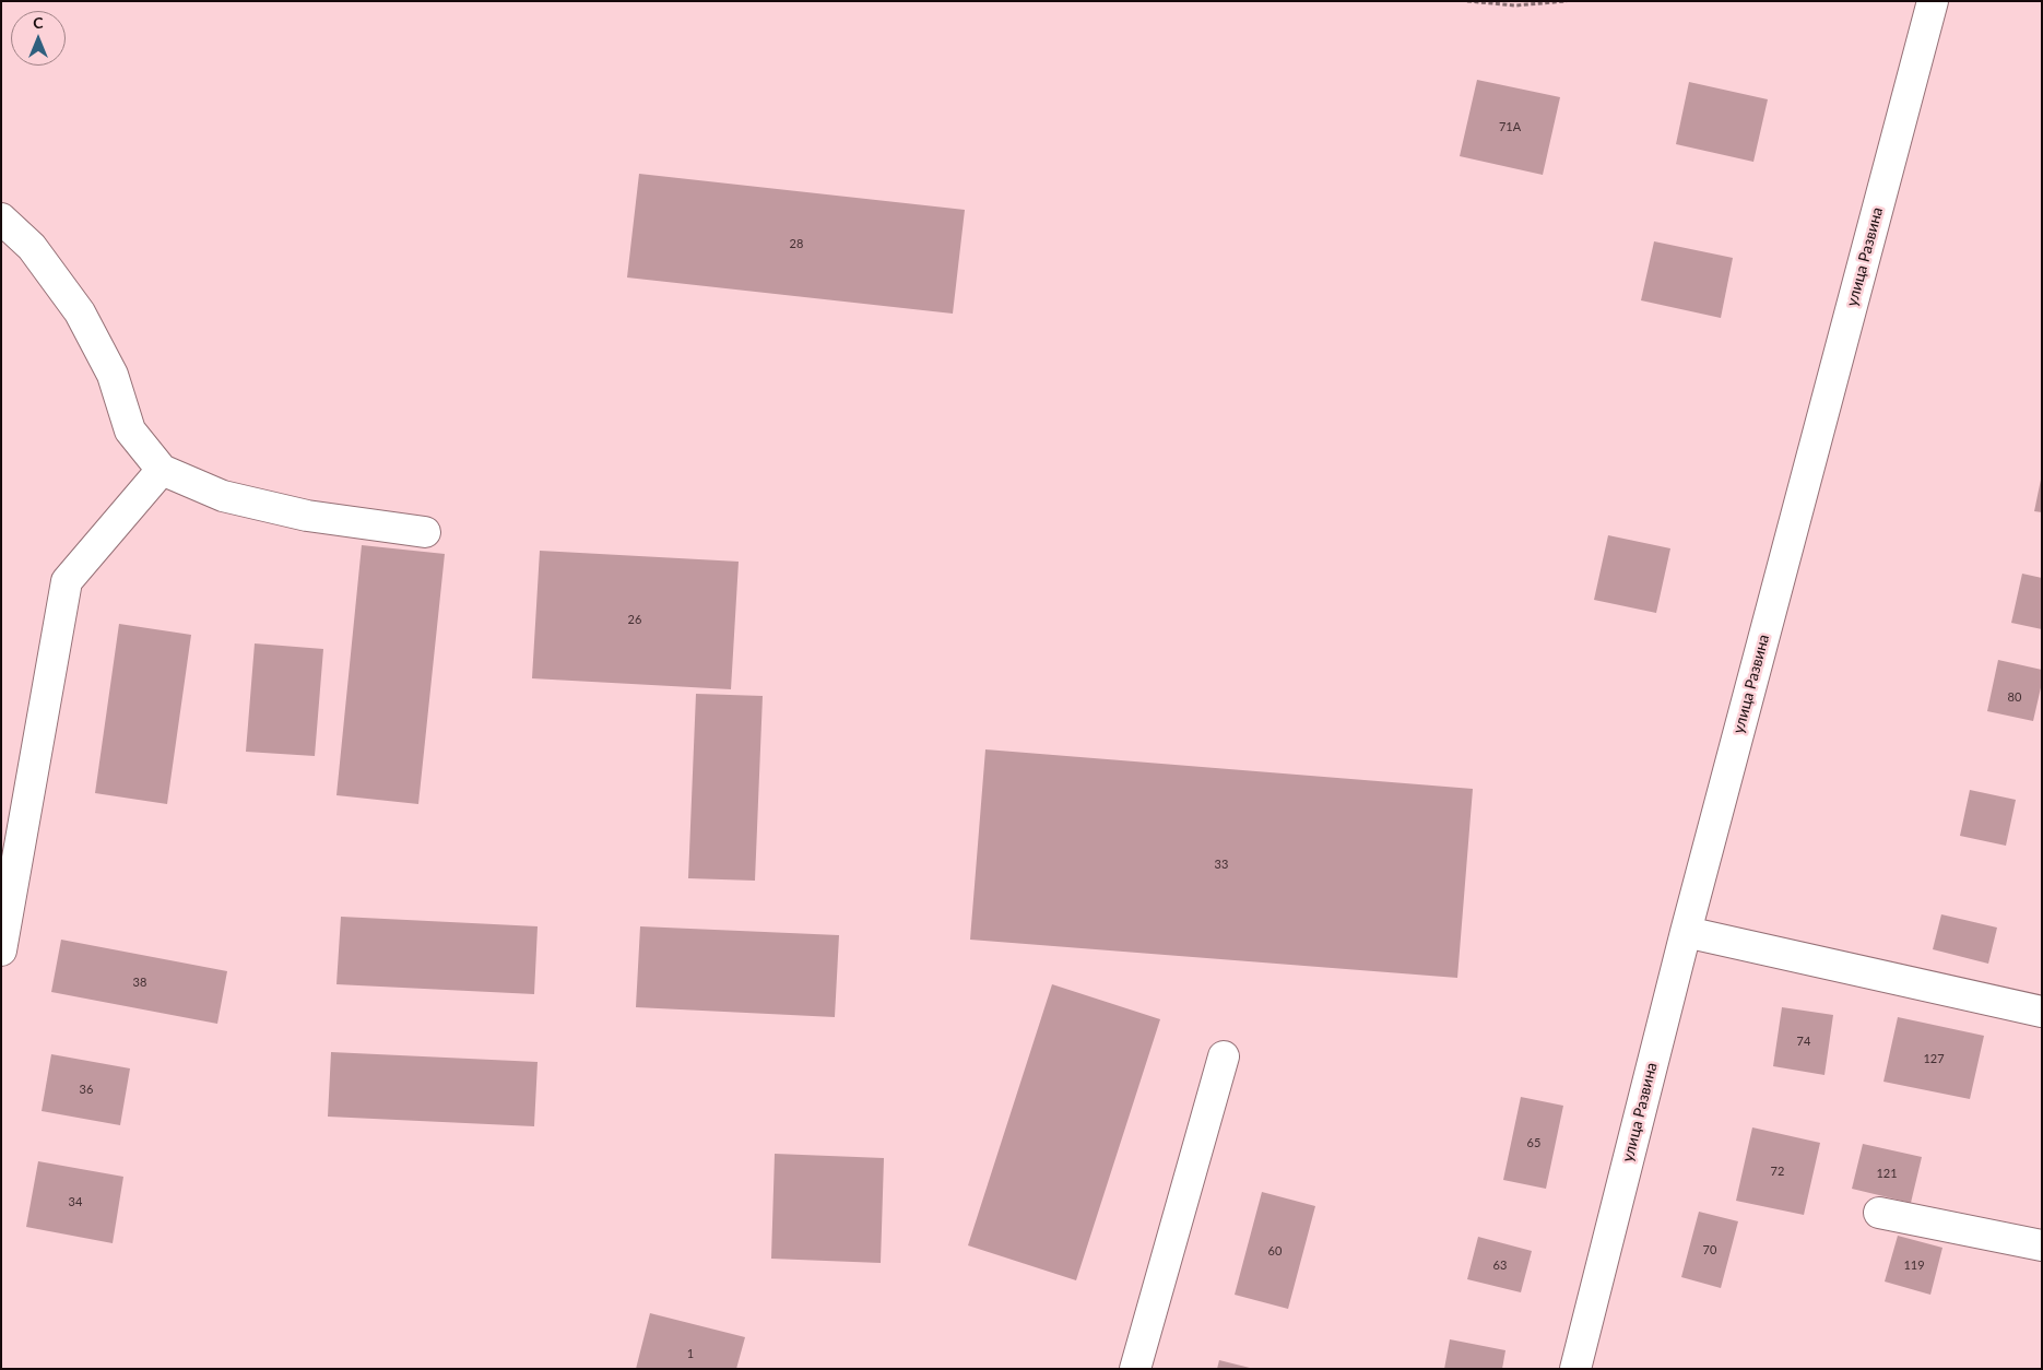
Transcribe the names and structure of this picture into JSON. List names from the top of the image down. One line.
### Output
{"streets":{"street":["улица Развина"]},"house_numbers":["71А","28","26","80","33","38","74","127","36","65","72","121","34","70","60","63","119","1"],"north":"top"}
